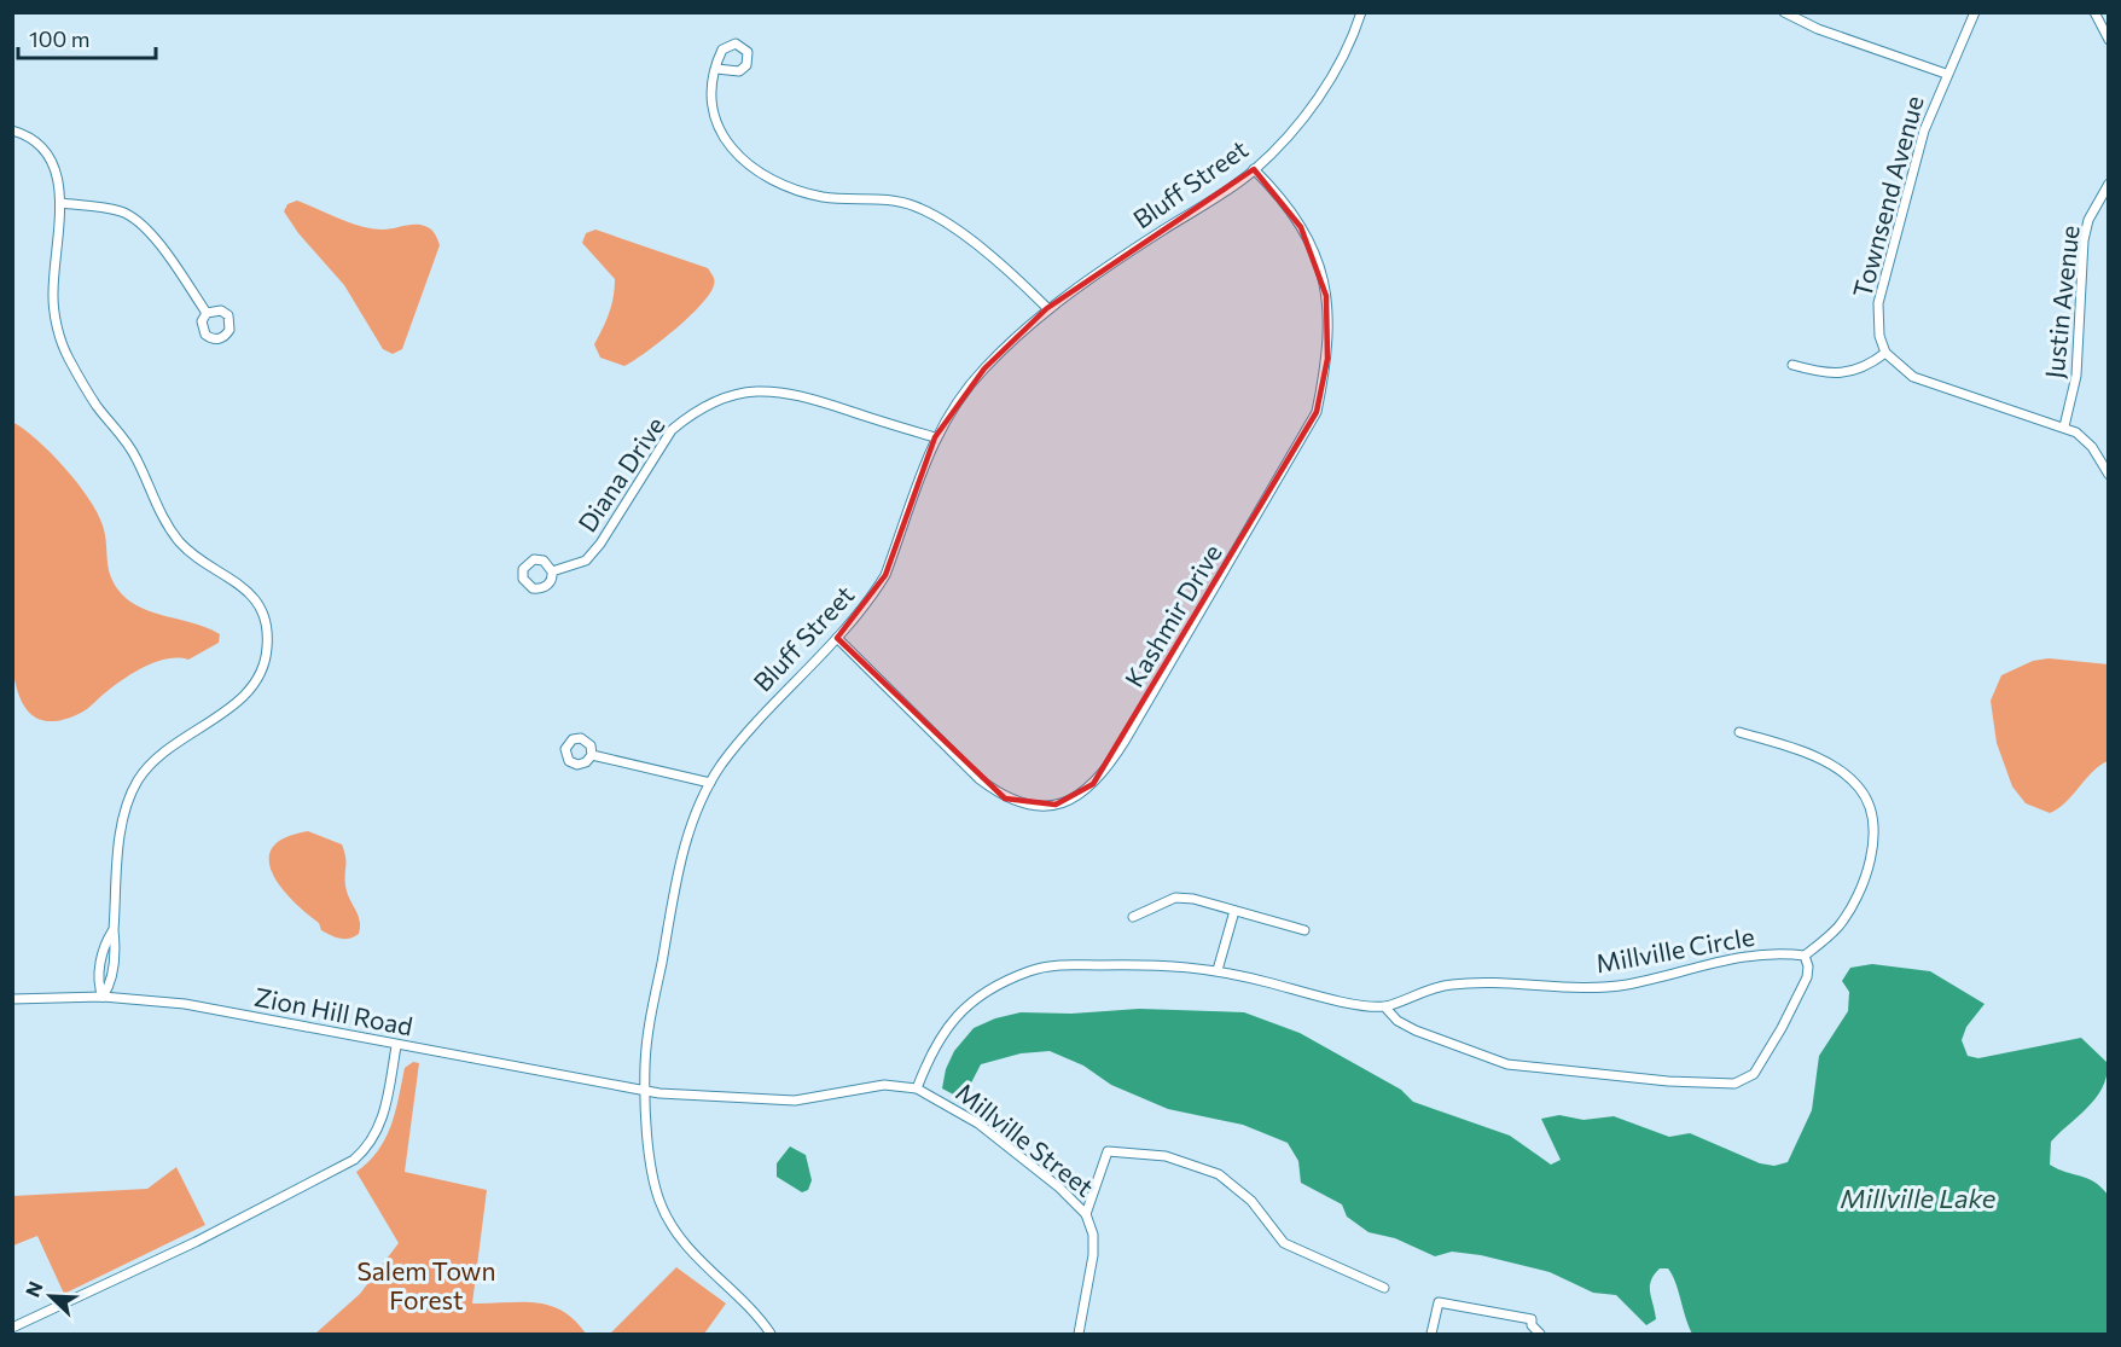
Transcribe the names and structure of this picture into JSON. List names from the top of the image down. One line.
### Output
{"streets":{"street":["Bluff Street","Townsend Avenue","Justin Avenue","Diana Drive","Kashmir Drive","Millville Circle","Zion Hill Road","Millville Street"]},"crossings":[["Bluff Street","Diana Drive"],["Bluff Street","Kashmir Drive"],["Bluff Street","Zion Hill Road"],["Bluff Street","Millville Street"],["Zion Hill Road","Millville Street"]],"water":["Millville Lake"],"parks":["Salem Town Forest"],"scale_bar":"100 m","north":"top left"}
